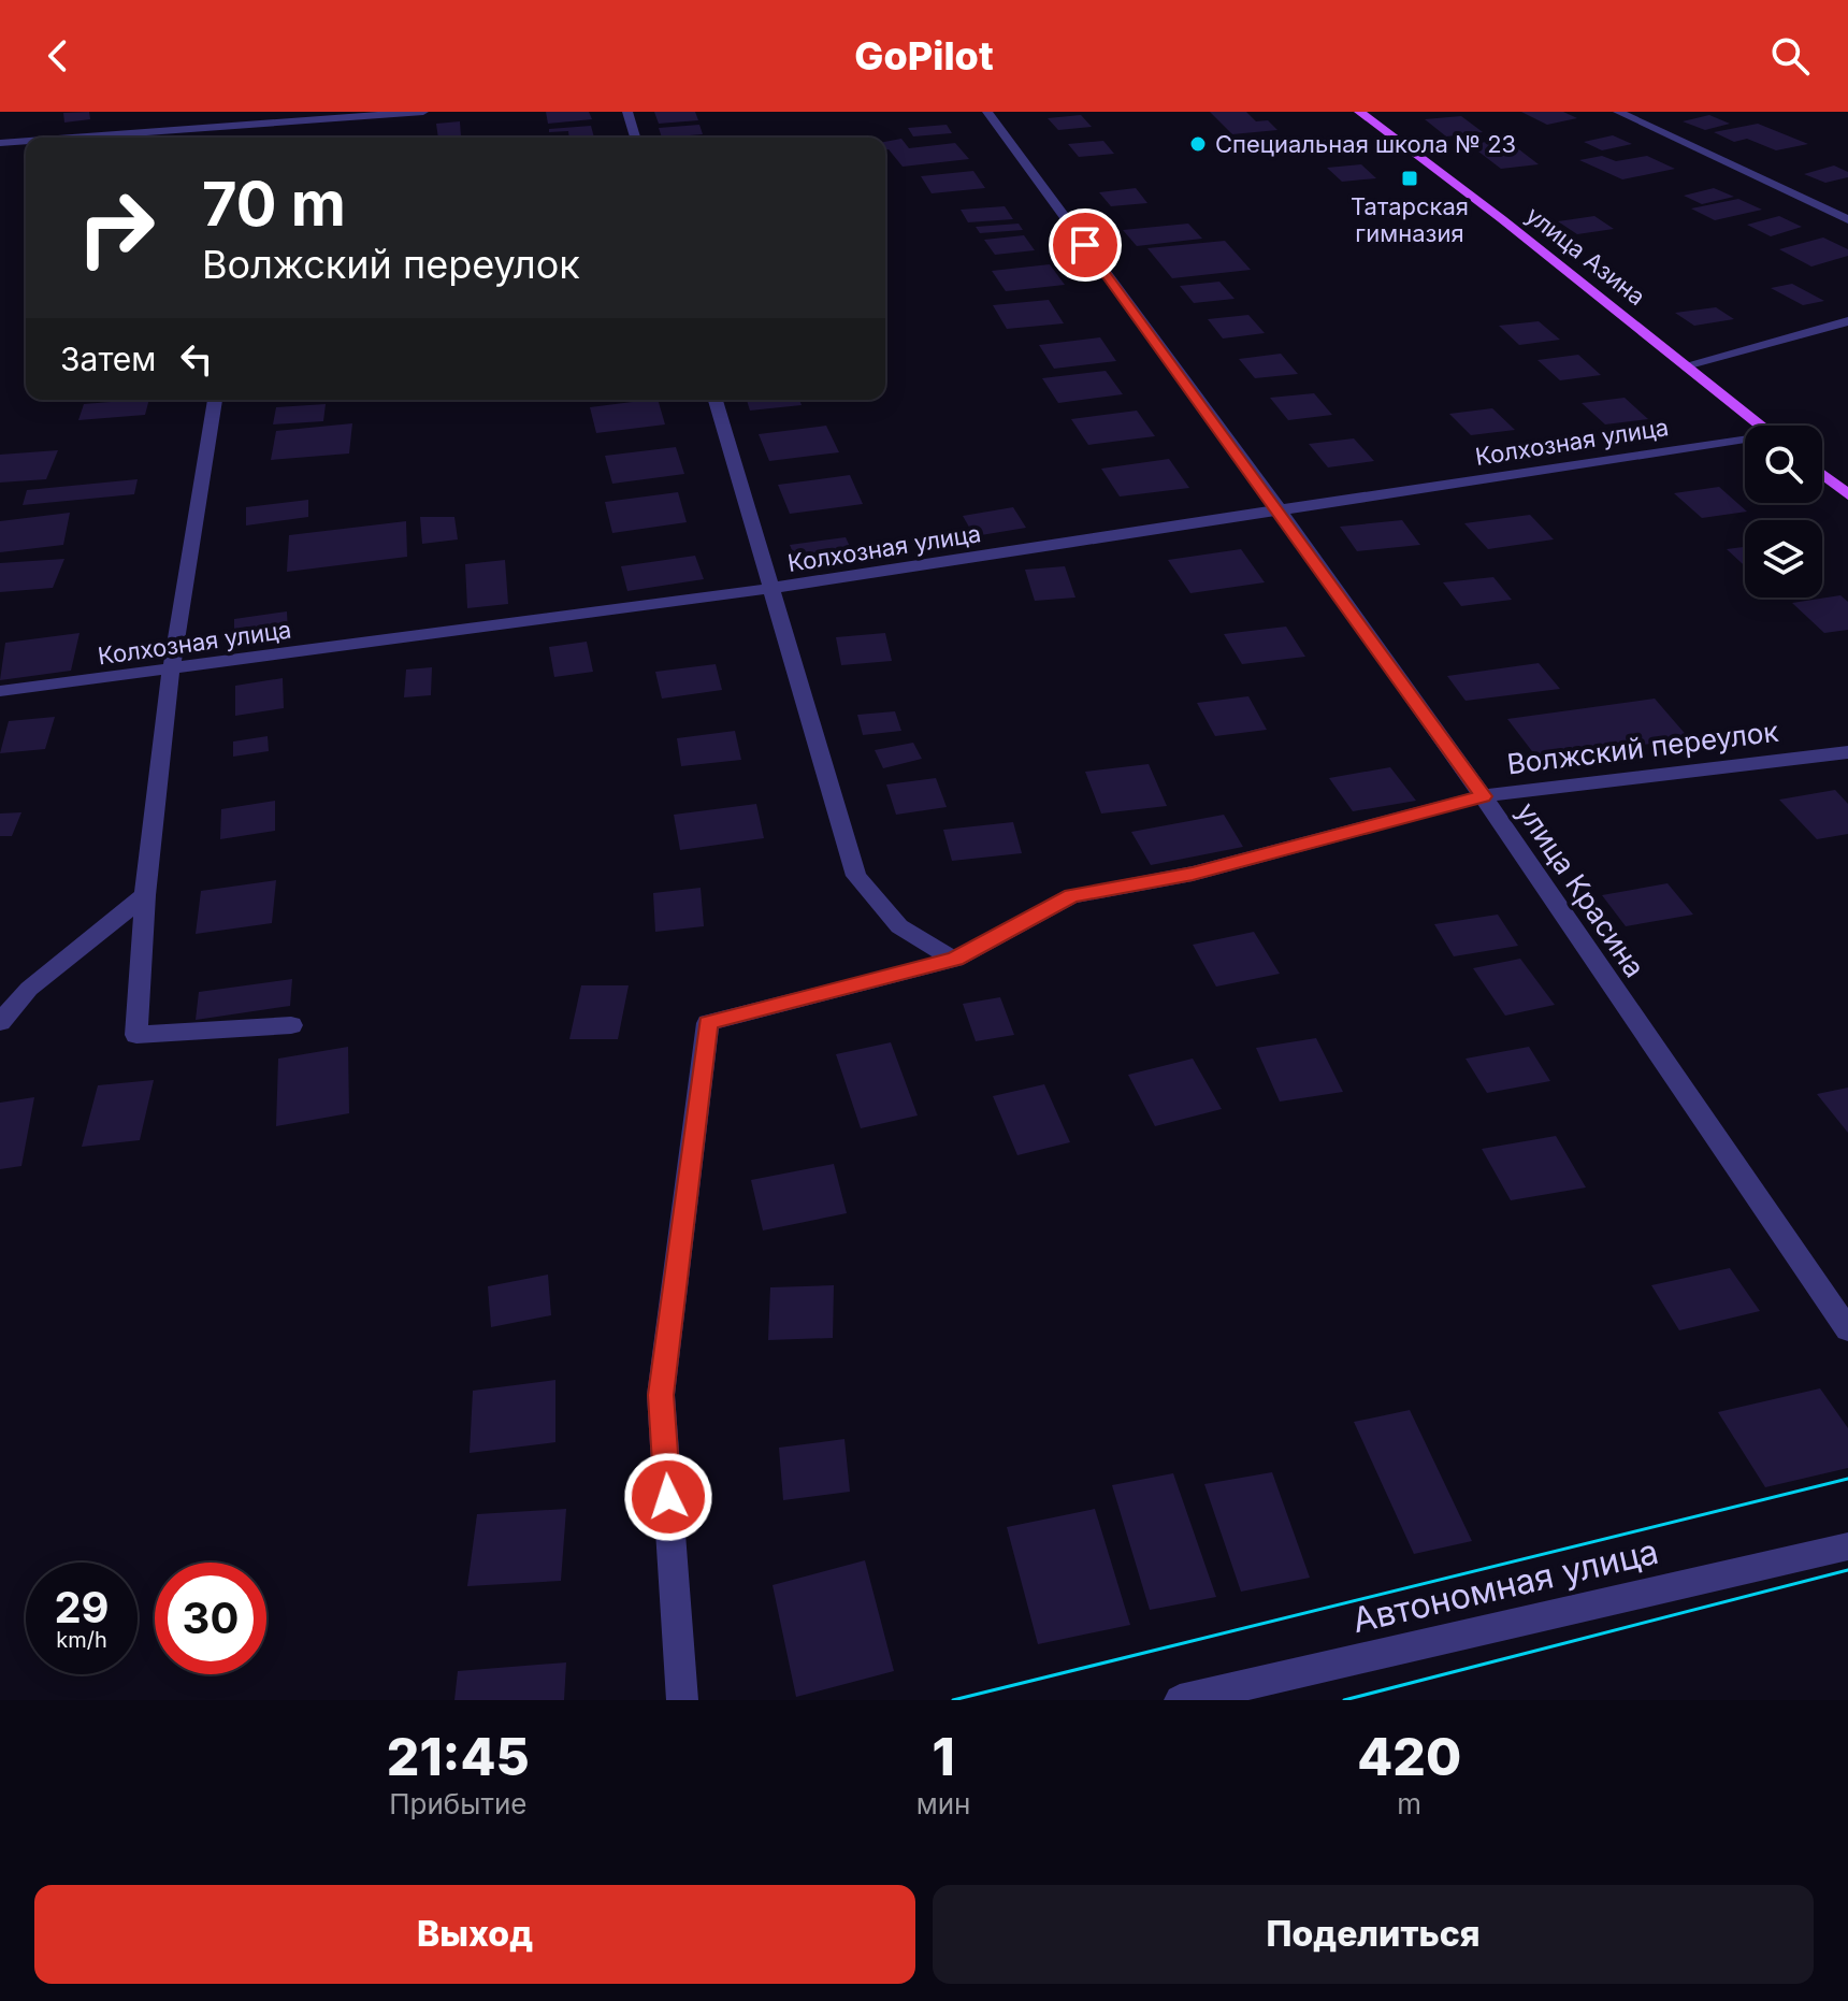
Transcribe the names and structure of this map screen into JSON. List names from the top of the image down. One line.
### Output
{"streets":{"main road":["улица Азина"],"street":["Колхозная улица","Волжский переулок","улица Красина","Автономная улица"]},"crossings":[["Колхозная улица","улица Красина"],["Волжский переулок","улица Красина"]],"places":{"other":["Специальная школа № 23"],"transit":["Татарская гимназия"]},"page":{"header":"GoPilot","turn":["70 m","Волжский переулок"],"then":"Затем","speed":"29 km/h","limit":"30","eta":["21:45","Прибытие","1","мин","420","m"],"buttons":["Выход","Поделиться"]}}
